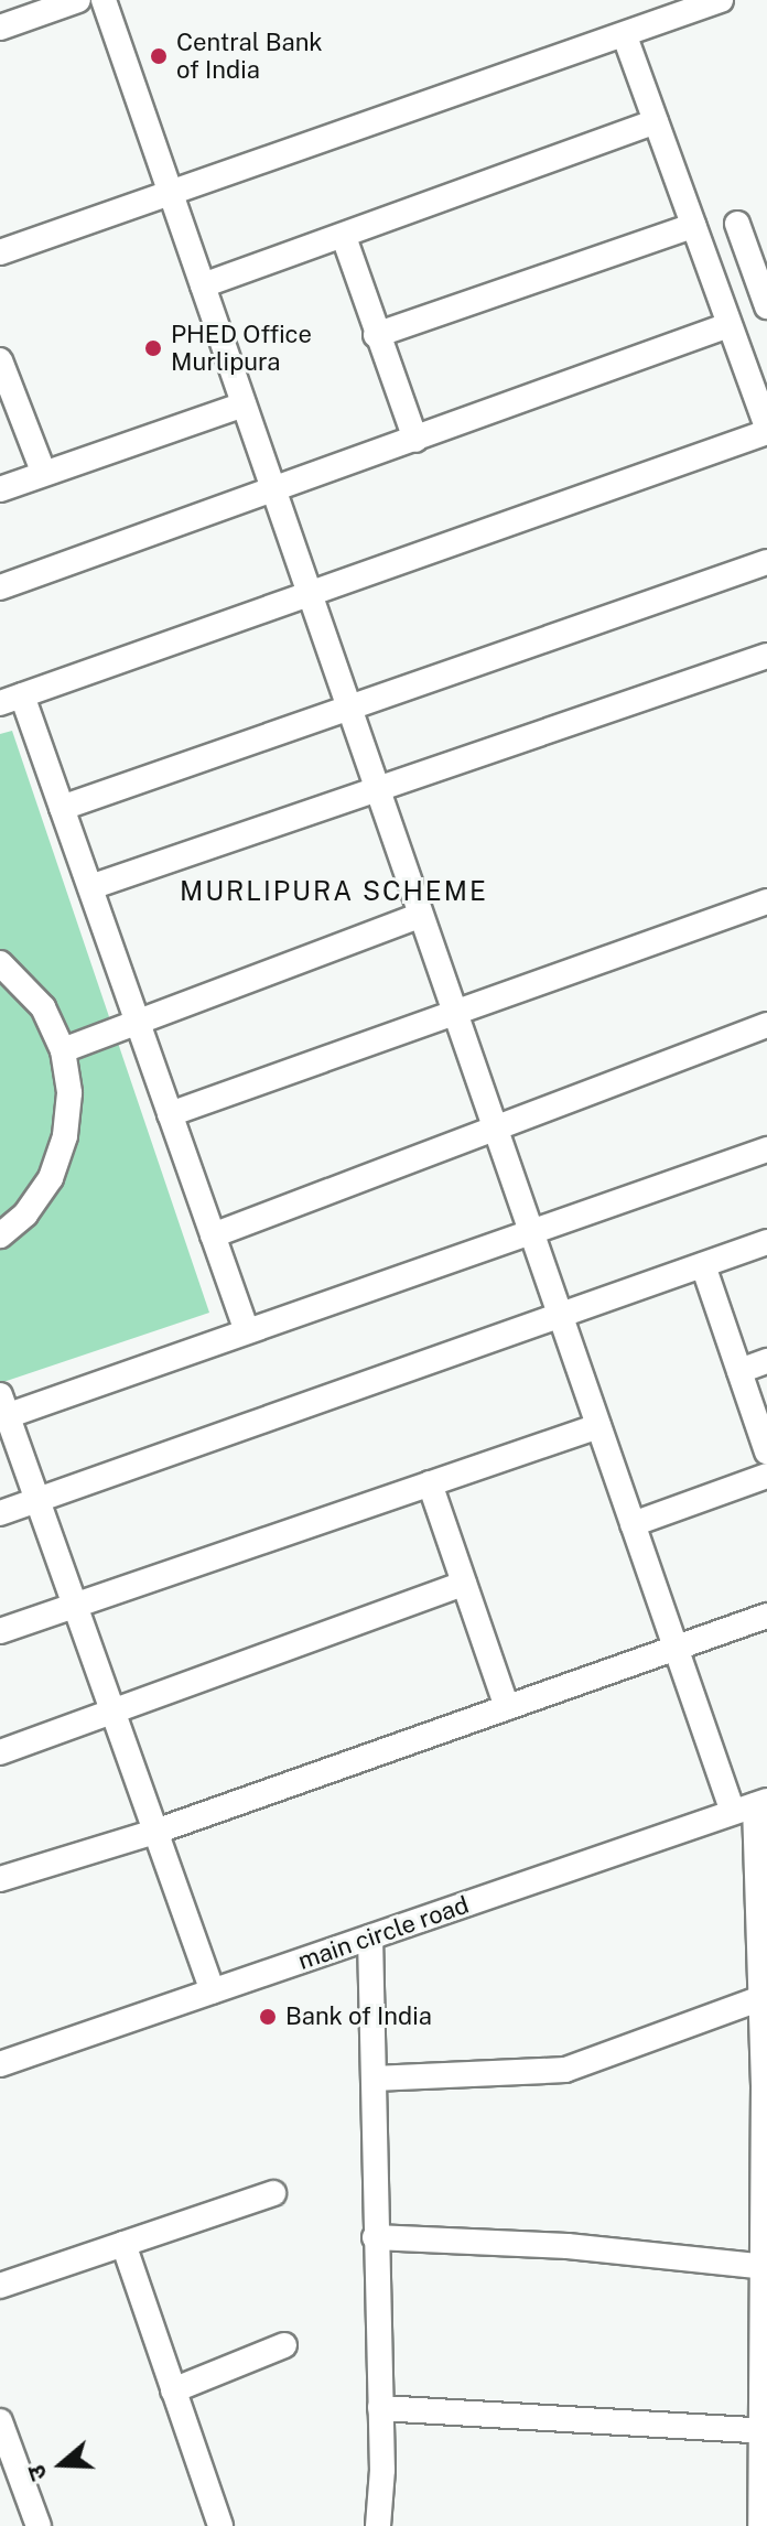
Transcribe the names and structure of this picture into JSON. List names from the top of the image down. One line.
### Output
{"streets":{"street":["main circle road"]},"districts":["MURLIPURA SCHEME"],"places":["Central Bank of India","PHED Office Murlipura","Bank of India"],"north":"left"}
